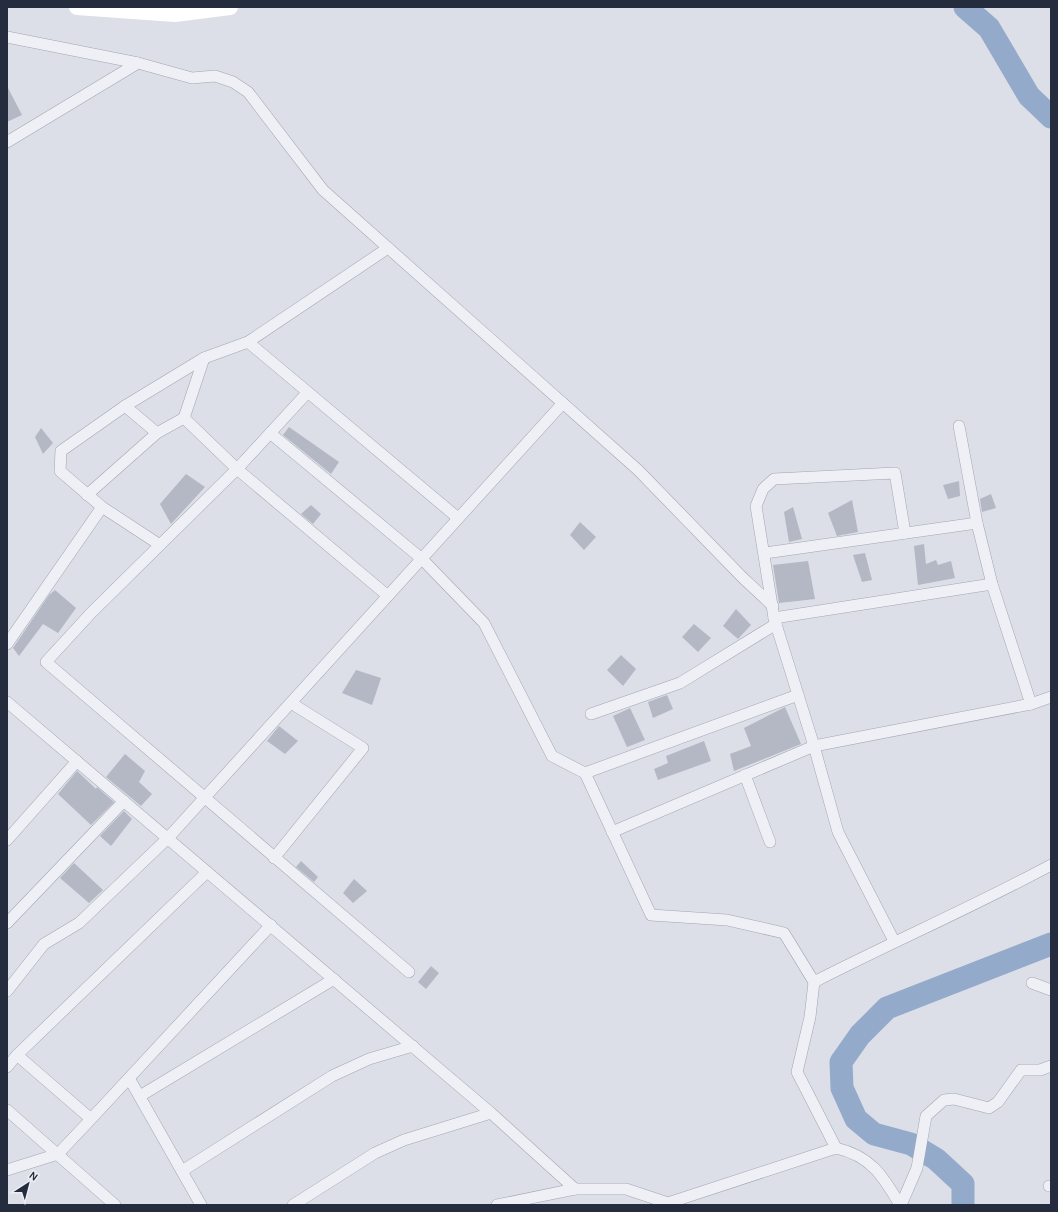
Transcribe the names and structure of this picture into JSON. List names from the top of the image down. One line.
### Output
{"north":"top right"}
